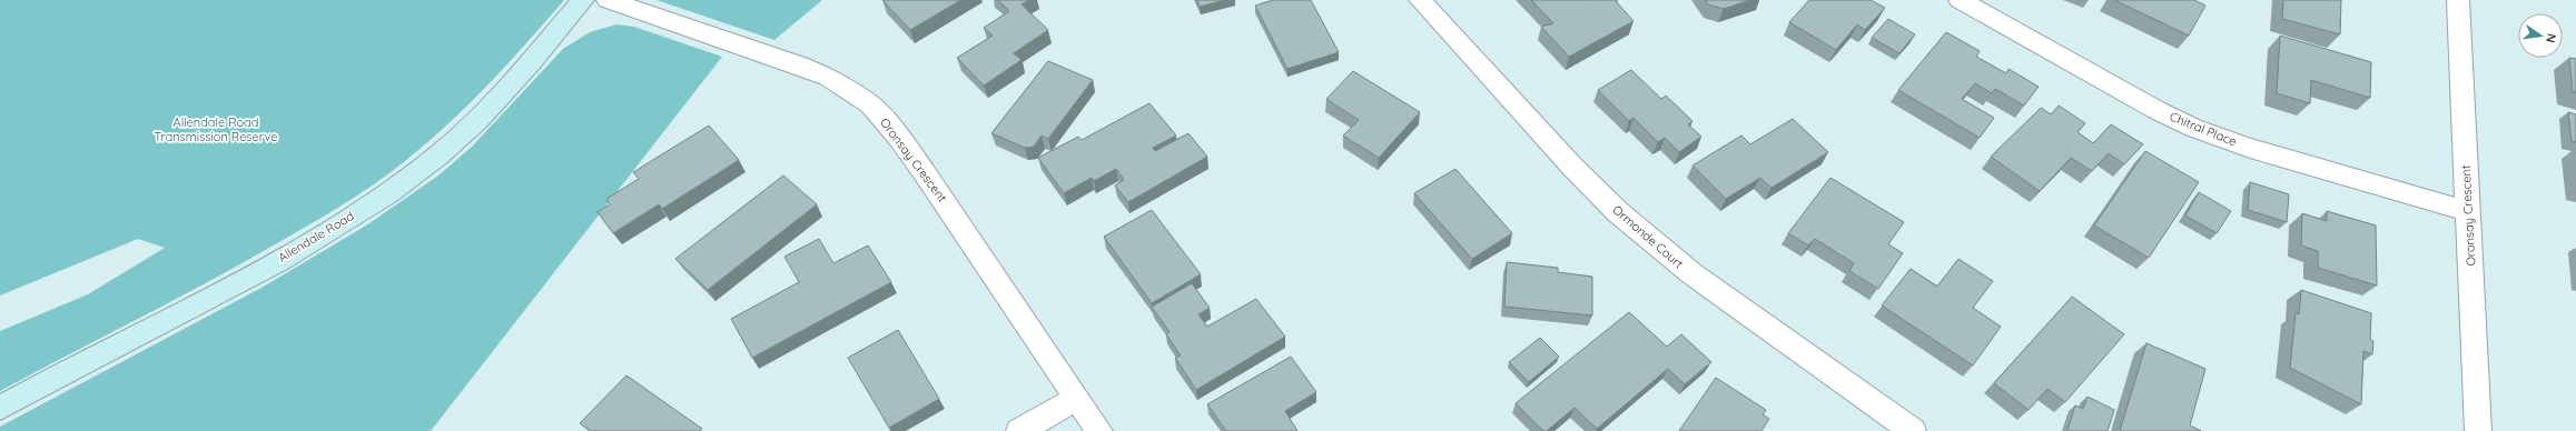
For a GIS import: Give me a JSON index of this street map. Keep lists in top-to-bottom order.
{
  "streets": {
    "street": [
      "Chitral Place",
      "Oronsay Crescent",
      "Allendale Road",
      "Ormonde Court"
    ]
  },
  "crossings": [
    ["Chitral Place", "Oronsay Crescent"]
  ],
  "parks": ["Allendale Road Transmission Reserve"],
  "north": "right"
}
